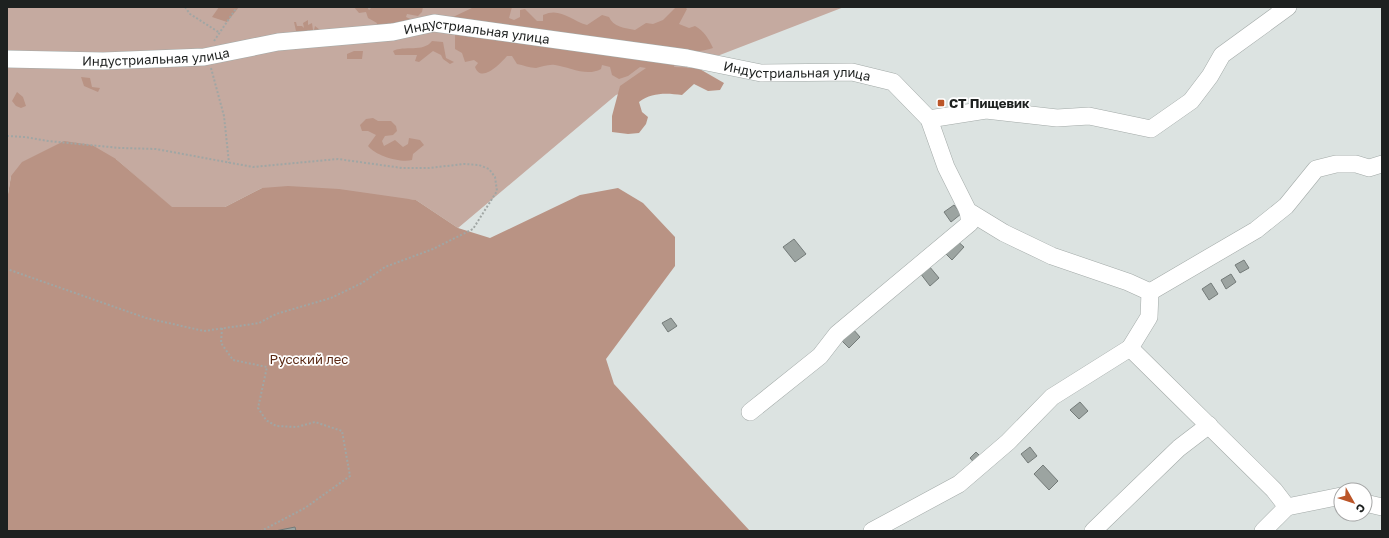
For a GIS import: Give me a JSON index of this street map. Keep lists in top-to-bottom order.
{
  "streets": {
    "street": ["Индустриальная улица"]
  },
  "parks": ["Русский лес"],
  "places": {
    "transit": ["СТ Пищевик"]
  },
  "north": "bottom right"
}
